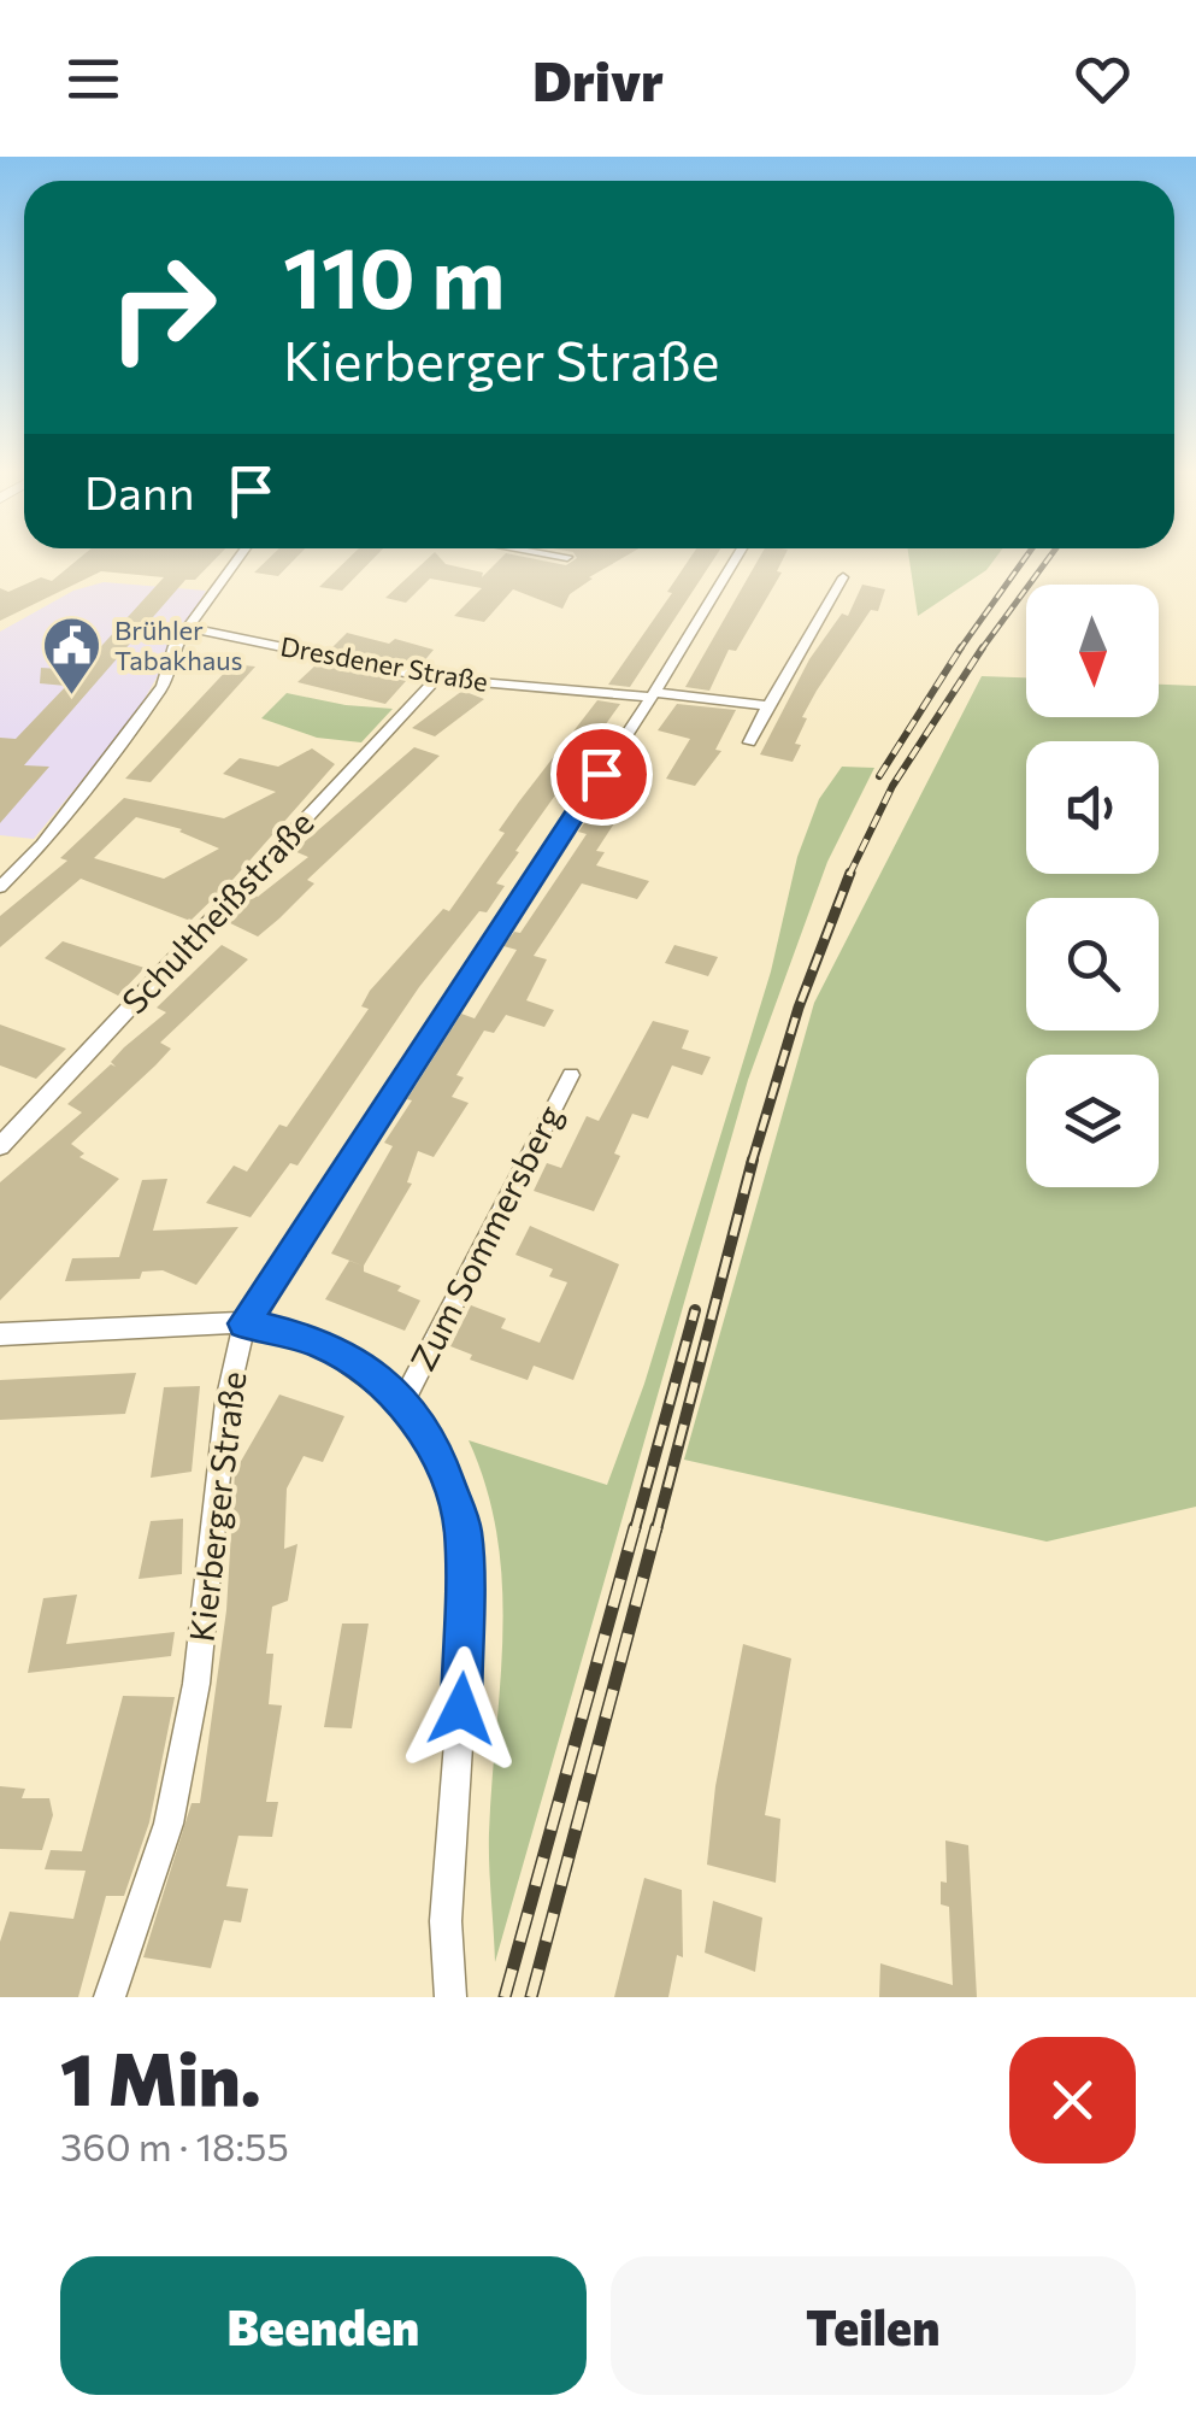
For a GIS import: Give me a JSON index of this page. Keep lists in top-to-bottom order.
{
  "streets": {
    "street": [
      "Dresdener Straße",
      "Schultheißstraße",
      "Zum Sommersberg",
      "Kierberger Straße"
    ]
  },
  "crossings": [
    ["Dresdener Straße", "Schultheißstraße"],
    ["Dresdener Straße", "Kierberger Straße"],
    ["Zum Sommersberg", "Kierberger Straße"]
  ],
  "places": {
    "public building": ["Brühler Tabakhaus"]
  },
  "north": "bottom",
  "page": {
    "header": "Drivr",
    "turn": ["110 m", "Kierberger Straße"],
    "then": "Dann",
    "heading": ["1 Min.", "360 m · 18:55"],
    "buttons": ["Beenden", "Teilen"]
  }
}
